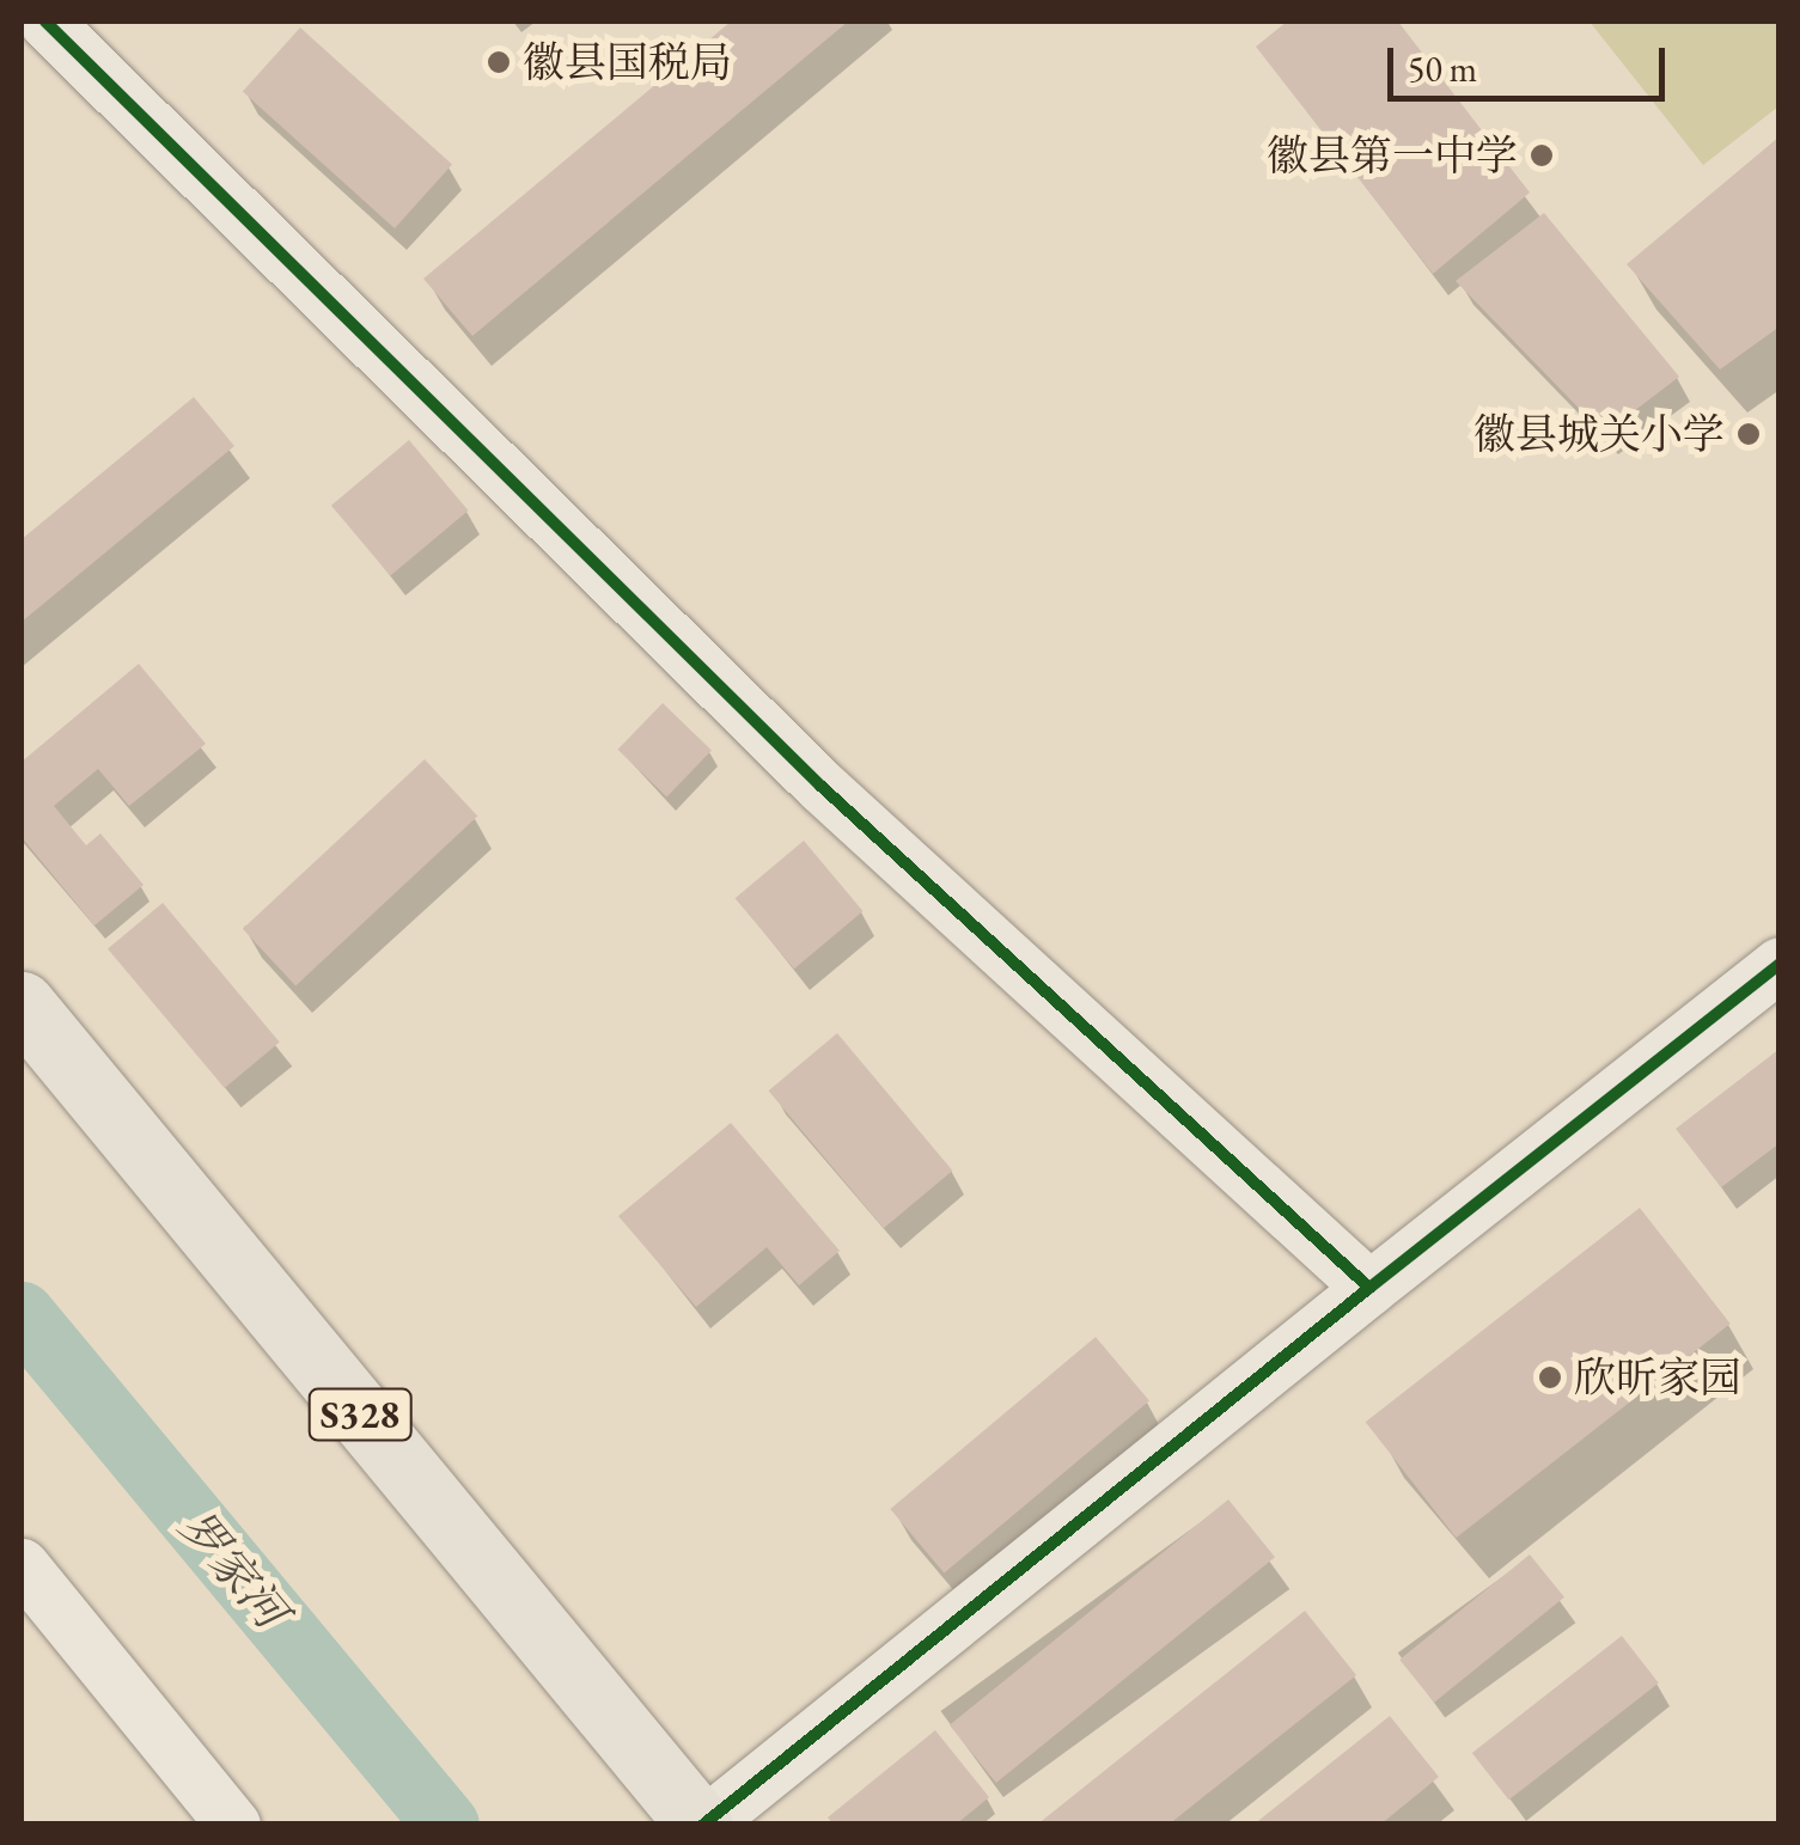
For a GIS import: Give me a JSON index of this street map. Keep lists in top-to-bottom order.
{
  "streets": {
    "main road": ["S328"]
  },
  "water": ["罗家河"],
  "places": [
    "徽县国税局",
    "徽县第一中学",
    "徽县城关小学",
    "欣昕家园"
  ],
  "scale_bar": "50 m"
}
